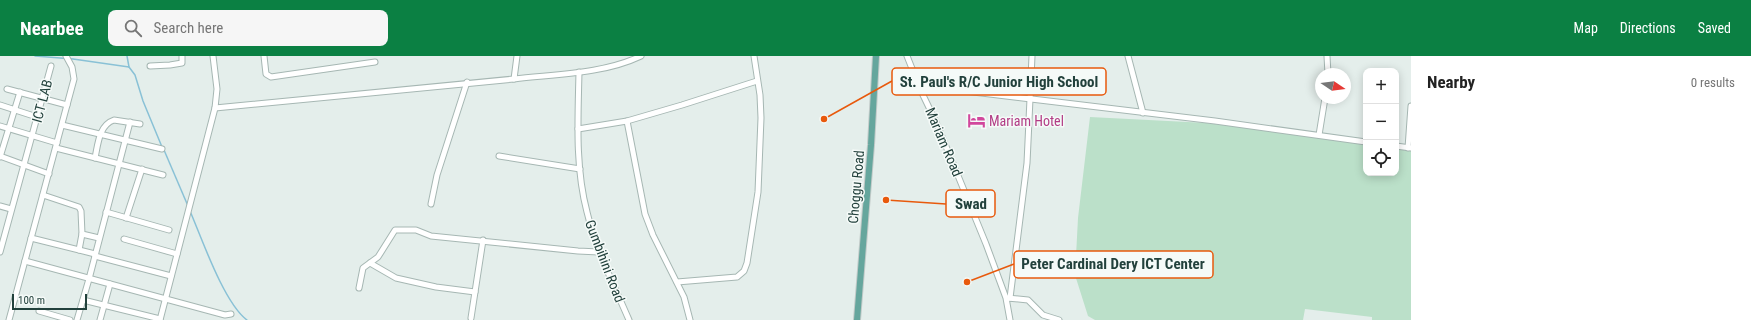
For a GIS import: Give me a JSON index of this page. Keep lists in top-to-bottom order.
{
  "streets": {
    "main road": ["Choggu Road"],
    "street": ["ICT LAB", "Mariam Road", "Gumbihini Road"]
  },
  "places": {
    "other": ["St. Paul's R/C Junior High School", "Swad", "Peter Cardinal Dery ICT Center"],
    "hotel": ["Mariam Hotel"]
  },
  "scale_bar": "100 m",
  "north": "right",
  "page": {
    "header": "Nearbee",
    "search": "Search here",
    "nav": ["Map", "Directions", "Saved"],
    "heading": ["Nearby", "0 results"],
    "map_buttons": ["+", "−"],
    "scale": "100 m"
  }
}
